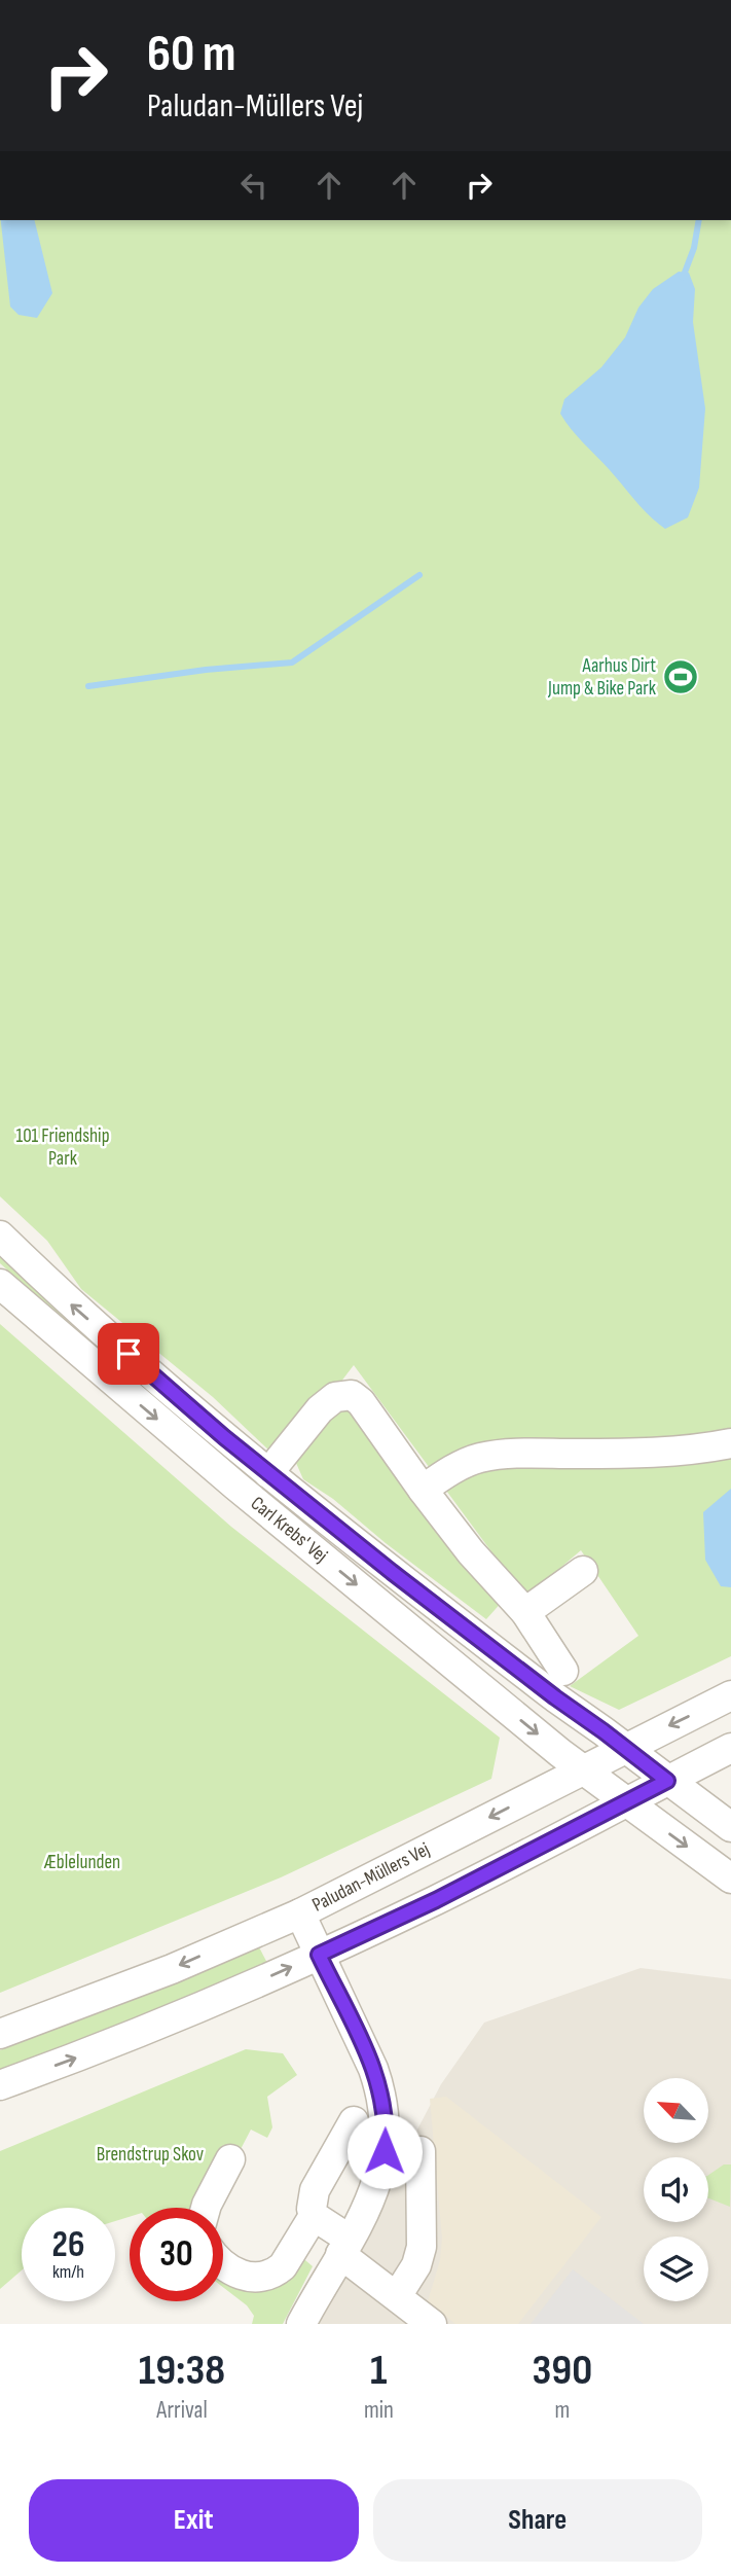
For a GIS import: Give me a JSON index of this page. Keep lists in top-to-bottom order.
{
  "streets": {
    "street": ["Carl Krebs' Vej", "Paludan-Müllers Vej"]
  },
  "crossings": [
    ["Carl Krebs' Vej", "Paludan-Müllers Vej"]
  ],
  "parks": ["101 Friendship Park", "Æblelunden", "Brendstrup Skov"],
  "places": {
    "sports": ["Aarhus Dirt Jump & Bike Park"]
  },
  "north": "top left",
  "page": {
    "turn": ["60 m", "Paludan-Müllers Vej"],
    "speed": "26 km/h",
    "limit": "30",
    "eta": [
      "19:38",
      "Arrival",
      "1",
      "min",
      "390",
      "m"
    ],
    "buttons": ["Exit", "Share"]
  }
}
